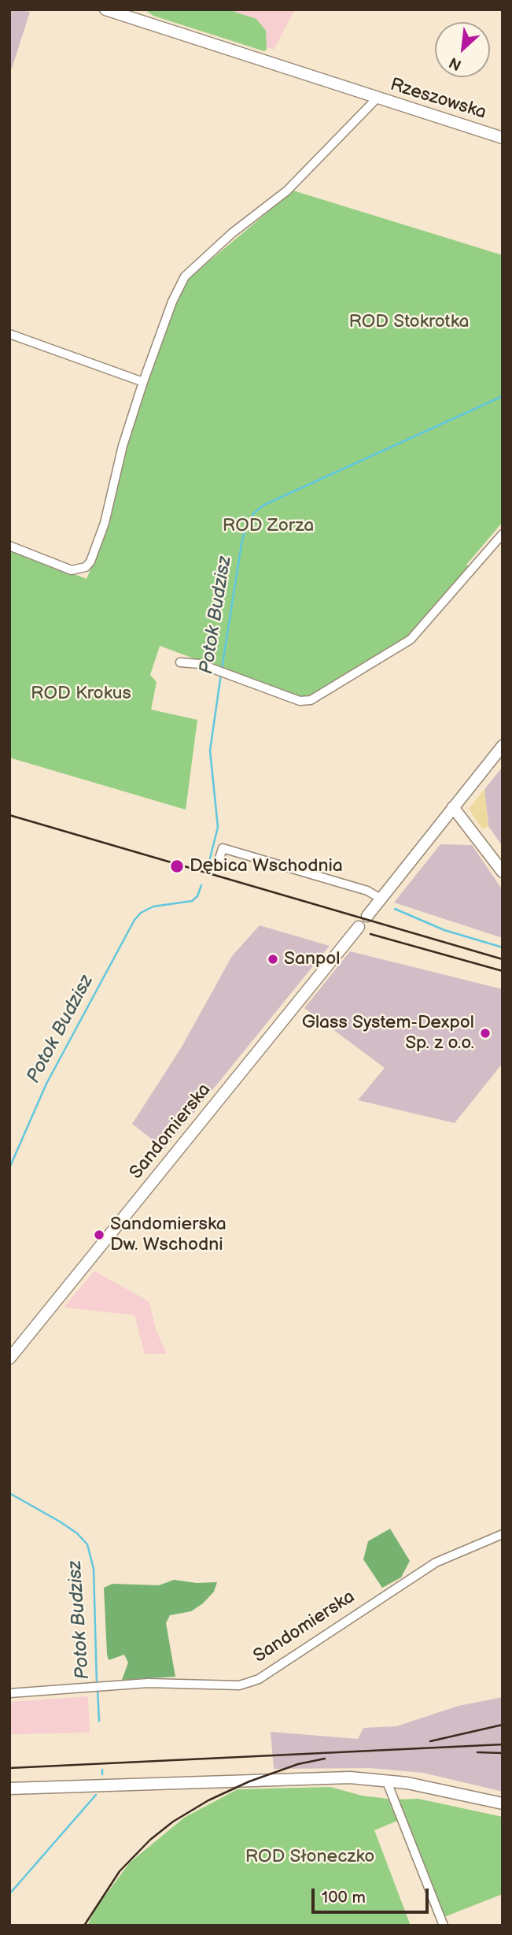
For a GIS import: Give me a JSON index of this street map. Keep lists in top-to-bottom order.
{
  "streets": {
    "street": ["Rzeszowska", "Sandomierska"]
  },
  "water": ["Potok Budzisz"],
  "parks": [
    "ROD Stokrotka",
    "ROD Zorza",
    "ROD Krokus",
    "ROD Słoneczko"
  ],
  "places": [
    "Dębica Wschodnia",
    "Sanpol",
    "Glass System-Dexpol Sp. z o.o.",
    "Sandomierska Dw. Wschodni"
  ],
  "scale_bar": "100 m",
  "north": "bottom left"
}
